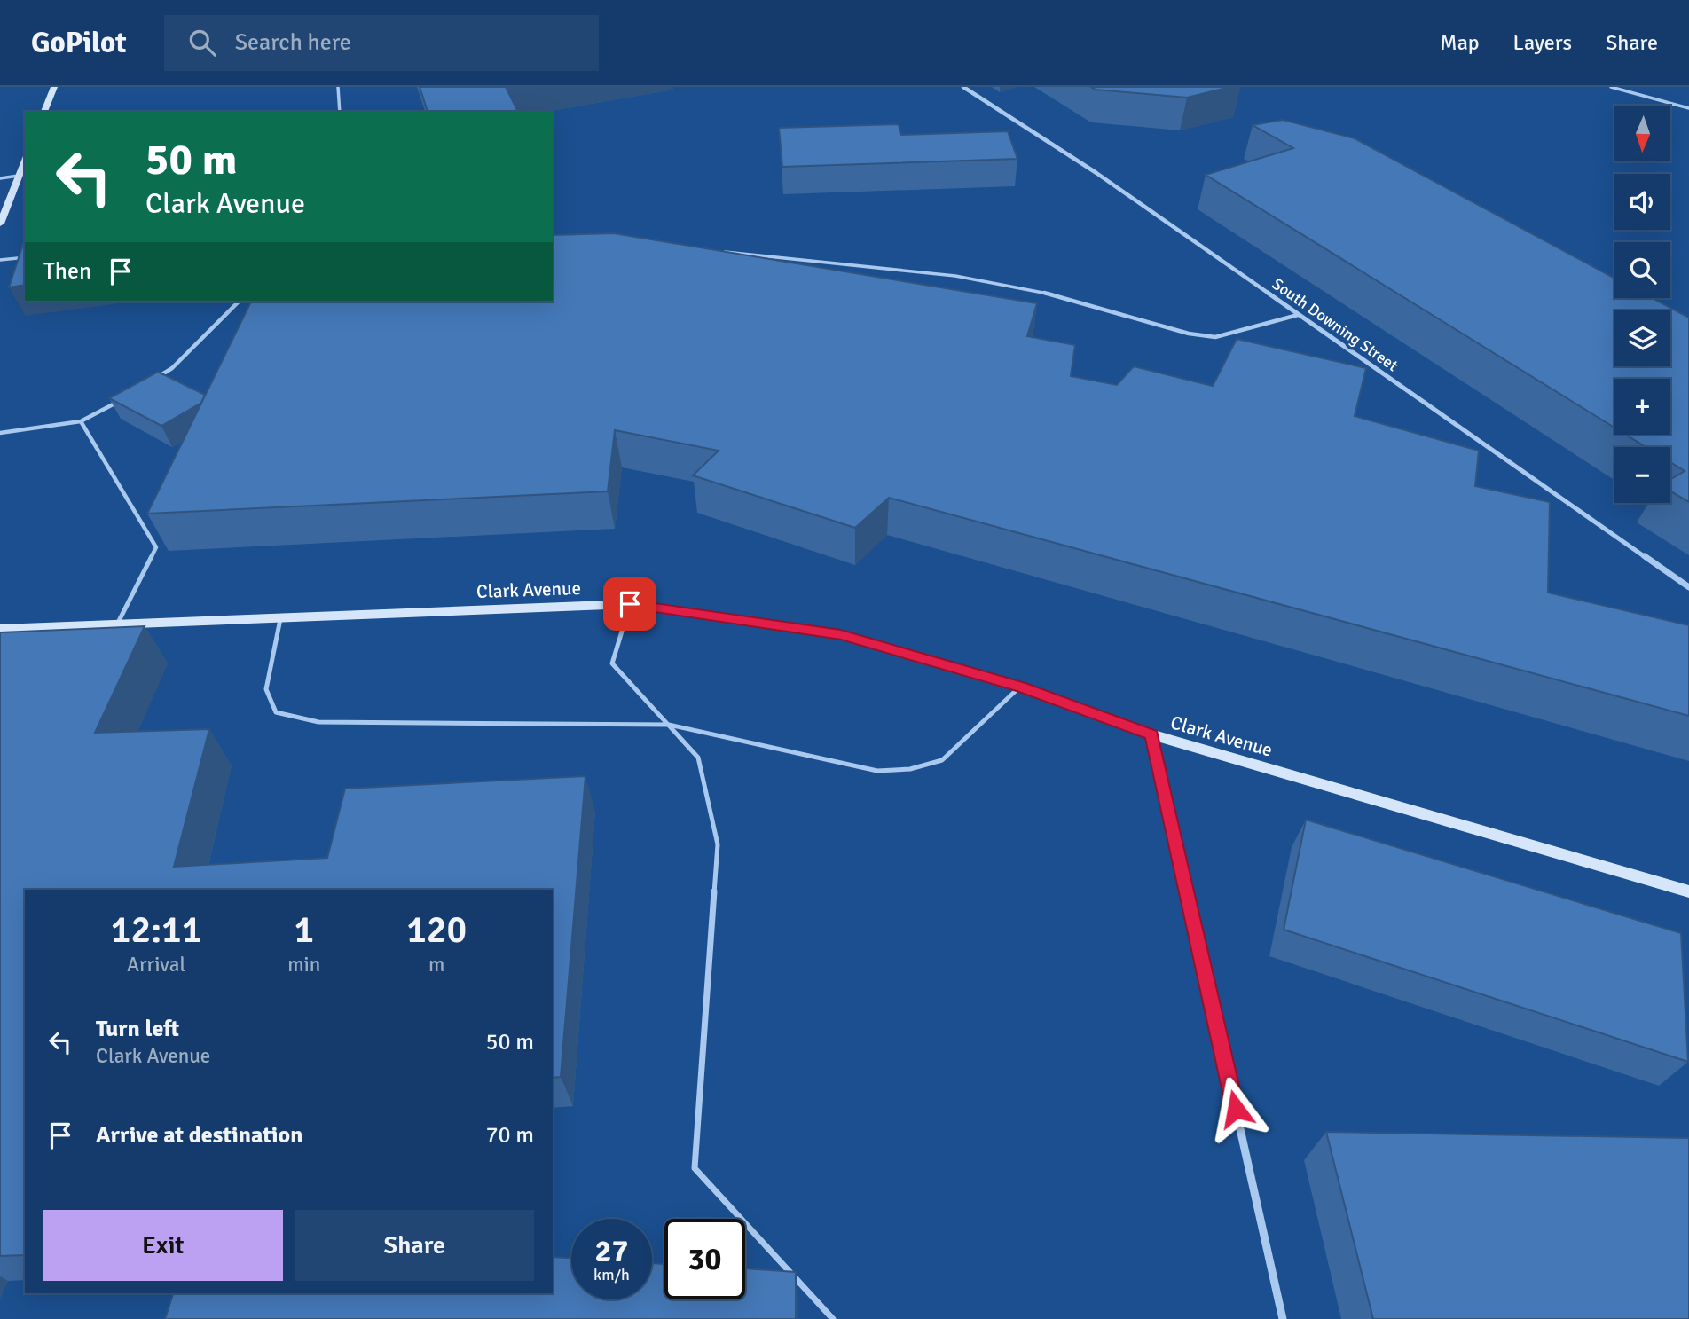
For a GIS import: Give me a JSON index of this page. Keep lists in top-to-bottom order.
{
  "streets": {
    "street": ["South Downing Street", "Clark Avenue"]
  },
  "north": "bottom",
  "page": {
    "header": "GoPilot",
    "search": "Search here",
    "nav": ["Map", "Layers", "Share"],
    "map_buttons": ["+", "−"],
    "turn": ["50 m", "Clark Avenue"],
    "then": "Then",
    "eta": [
      "12:11",
      "Arrival",
      "1",
      "min",
      "120",
      "m"
    ],
    "list": [
      {
        "name": "Turn left",
        "note": "Clark Avenue",
        "value": "50 m"
      },
      {
        "name": "Arrive at destination",
        "value": "70 m"
      }
    ],
    "buttons": ["Exit", "Share"],
    "speed": "27 km/h",
    "limit": "30"
  }
}
